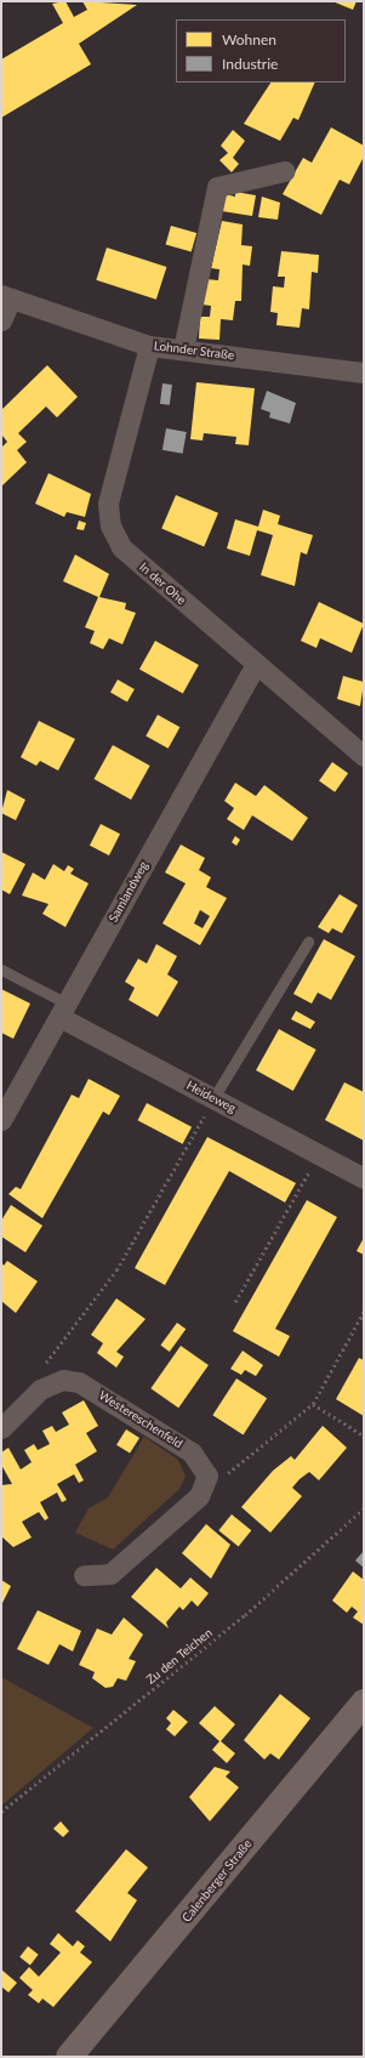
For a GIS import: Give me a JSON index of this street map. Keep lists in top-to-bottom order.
{
  "streets": {
    "street": [
      "Lohnder Straße",
      "In der Ohe",
      "Samlandweg",
      "Heideweg",
      "Westereschenfeld",
      "Calenberger Straße"
    ],
    "path": ["Zu den Teichen"]
  },
  "crossings": [
    ["Lohnder Straße", "In der Ohe"],
    ["In der Ohe", "Samlandweg"],
    ["Samlandweg", "Heideweg"]
  ],
  "legend": ["Wohnen", "Industrie"]
}
